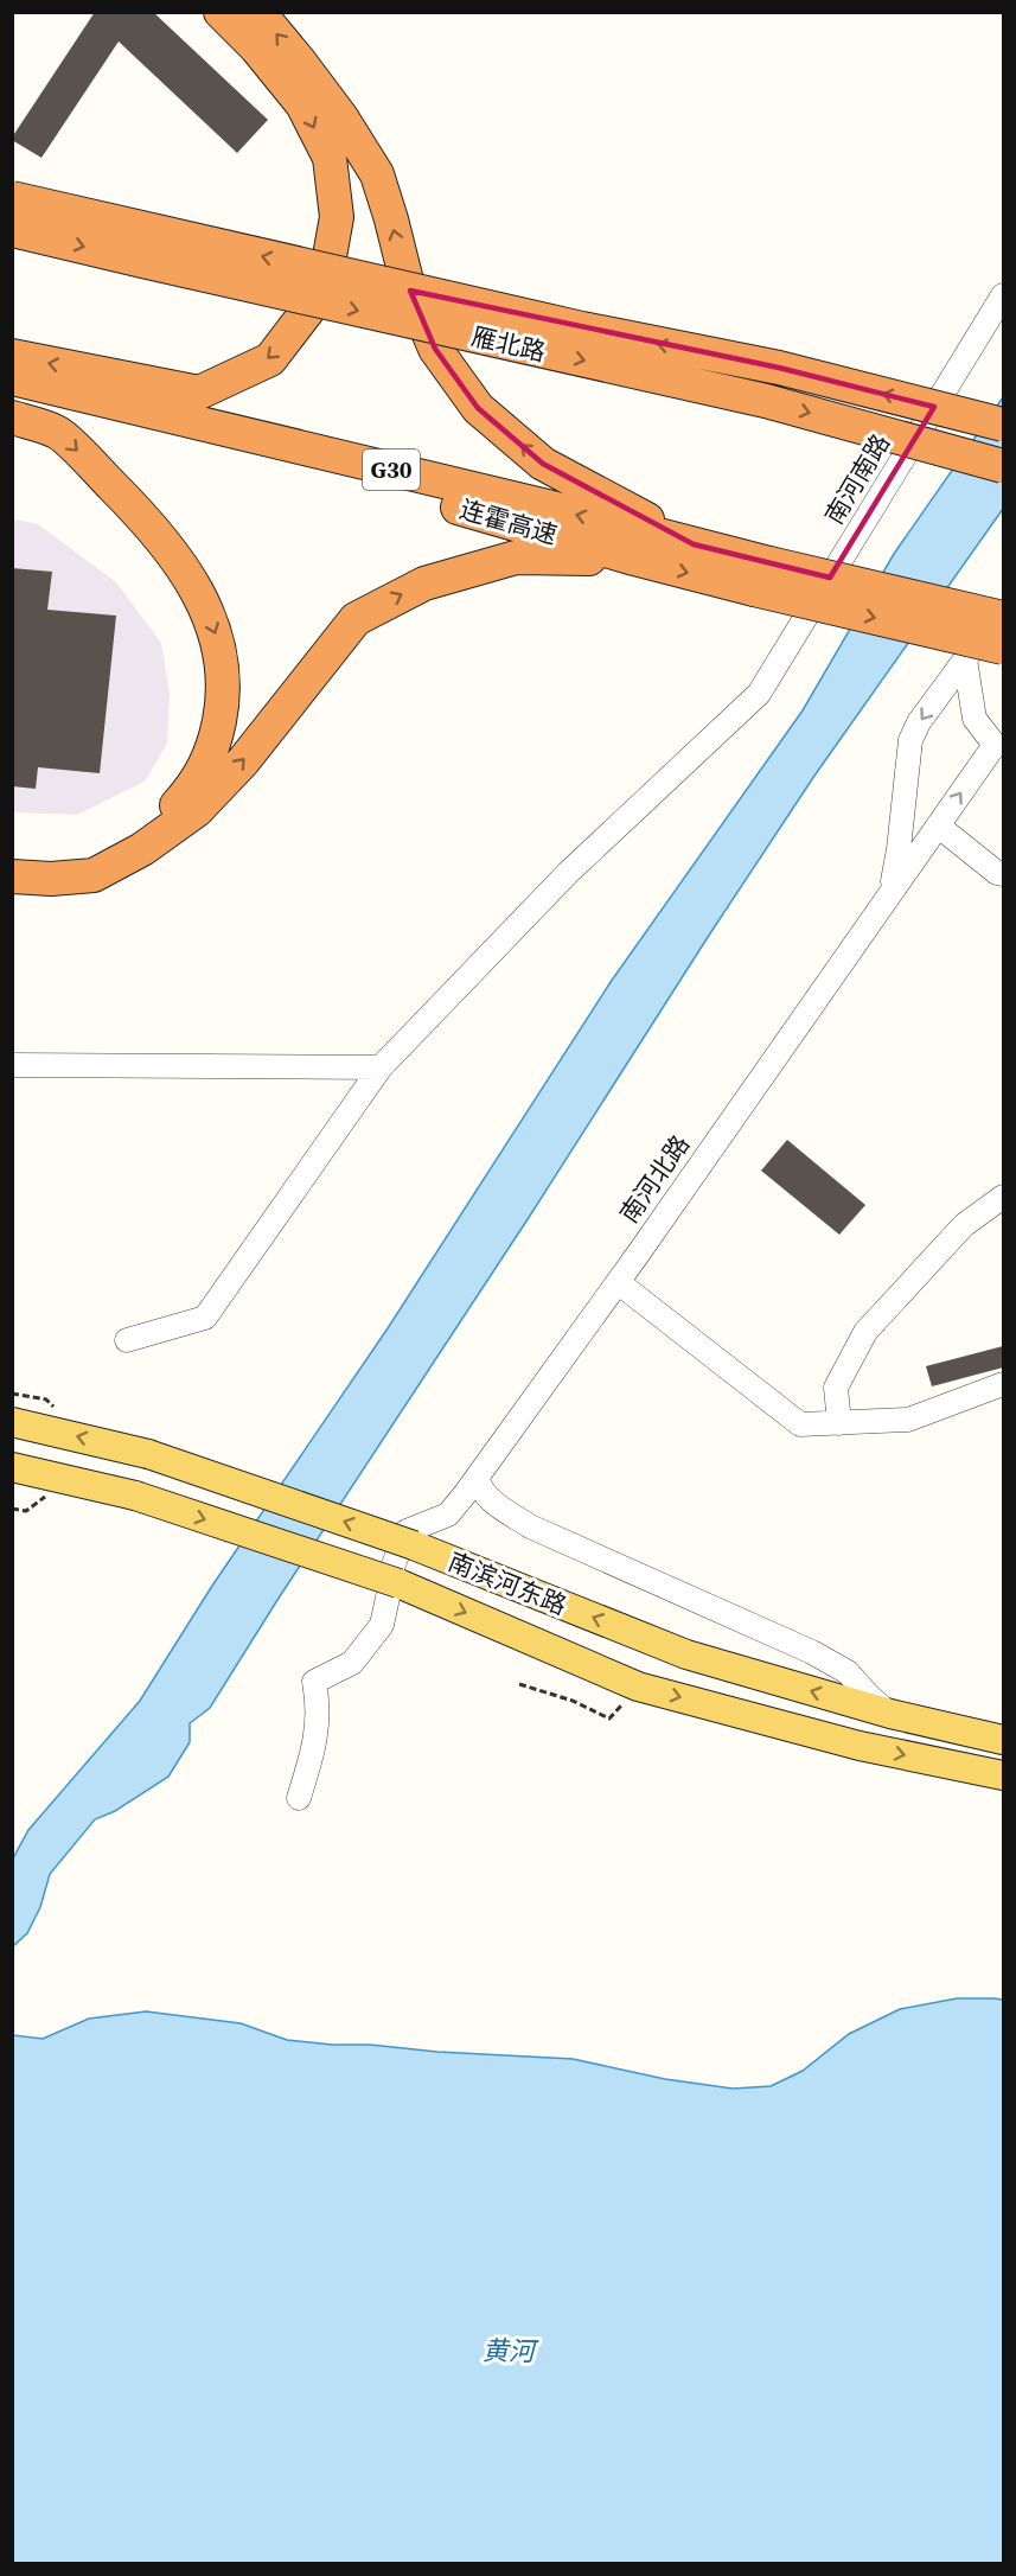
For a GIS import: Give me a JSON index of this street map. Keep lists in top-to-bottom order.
{
  "streets": {
    "highway": ["雁北路", "G30", "连霍高速"],
    "main road": ["南滨河东路"],
    "street": ["南河南路", "南河北路"]
  },
  "water": ["黄河"]
}
